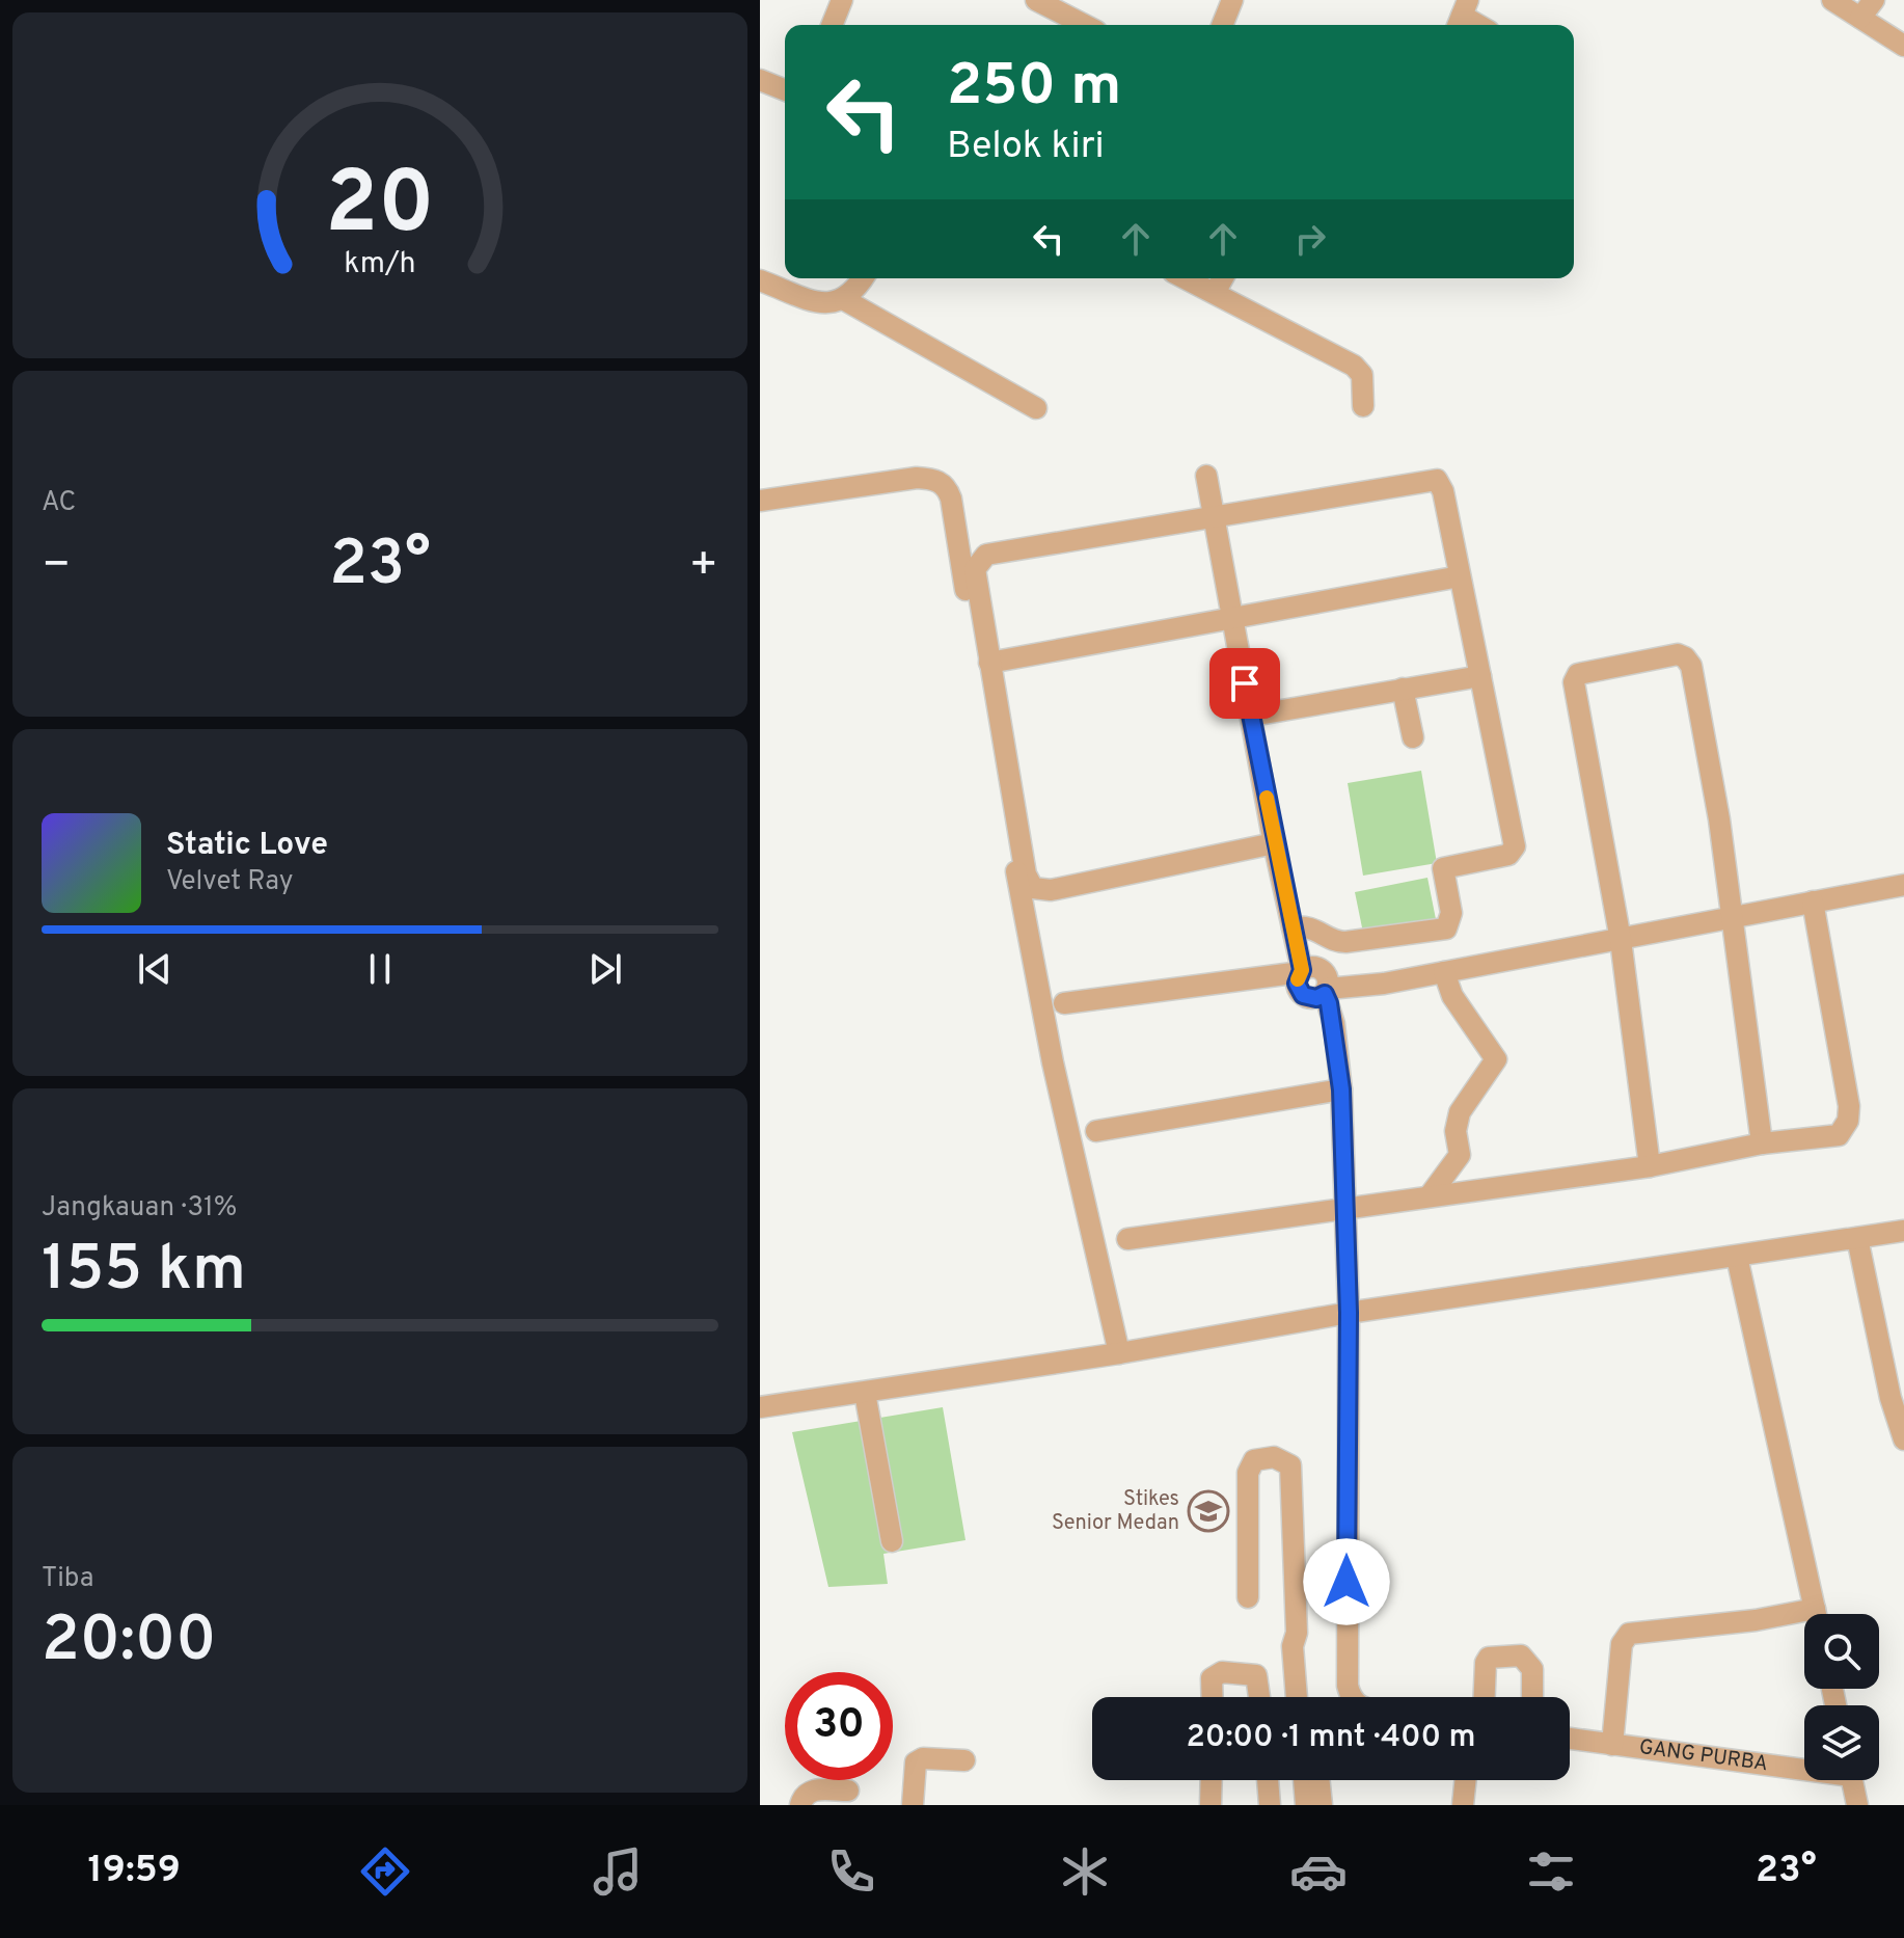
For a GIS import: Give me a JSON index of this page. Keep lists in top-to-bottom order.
{
  "streets": {
    "street": ["GANG PURBA"]
  },
  "places": {
    "school or university": ["Stikes Senior Medan"]
  },
  "page": {
    "turn": ["250 m", "Belok kiri"],
    "tile": [
      "AC",
      ["Jangkauan · 31%", "155 km"],
      ["Tiba", "20:00"]
    ],
    "heat": ["−", "23°", "+"],
    "song": ["Static Love", "Velvet Ray"],
    "limit": "30",
    "trip": "20:00 · 1 mnt · 400 m",
    "tabs": ["19:59", "23°"],
    "gauge": ["20", "km/h"]
  }
}
